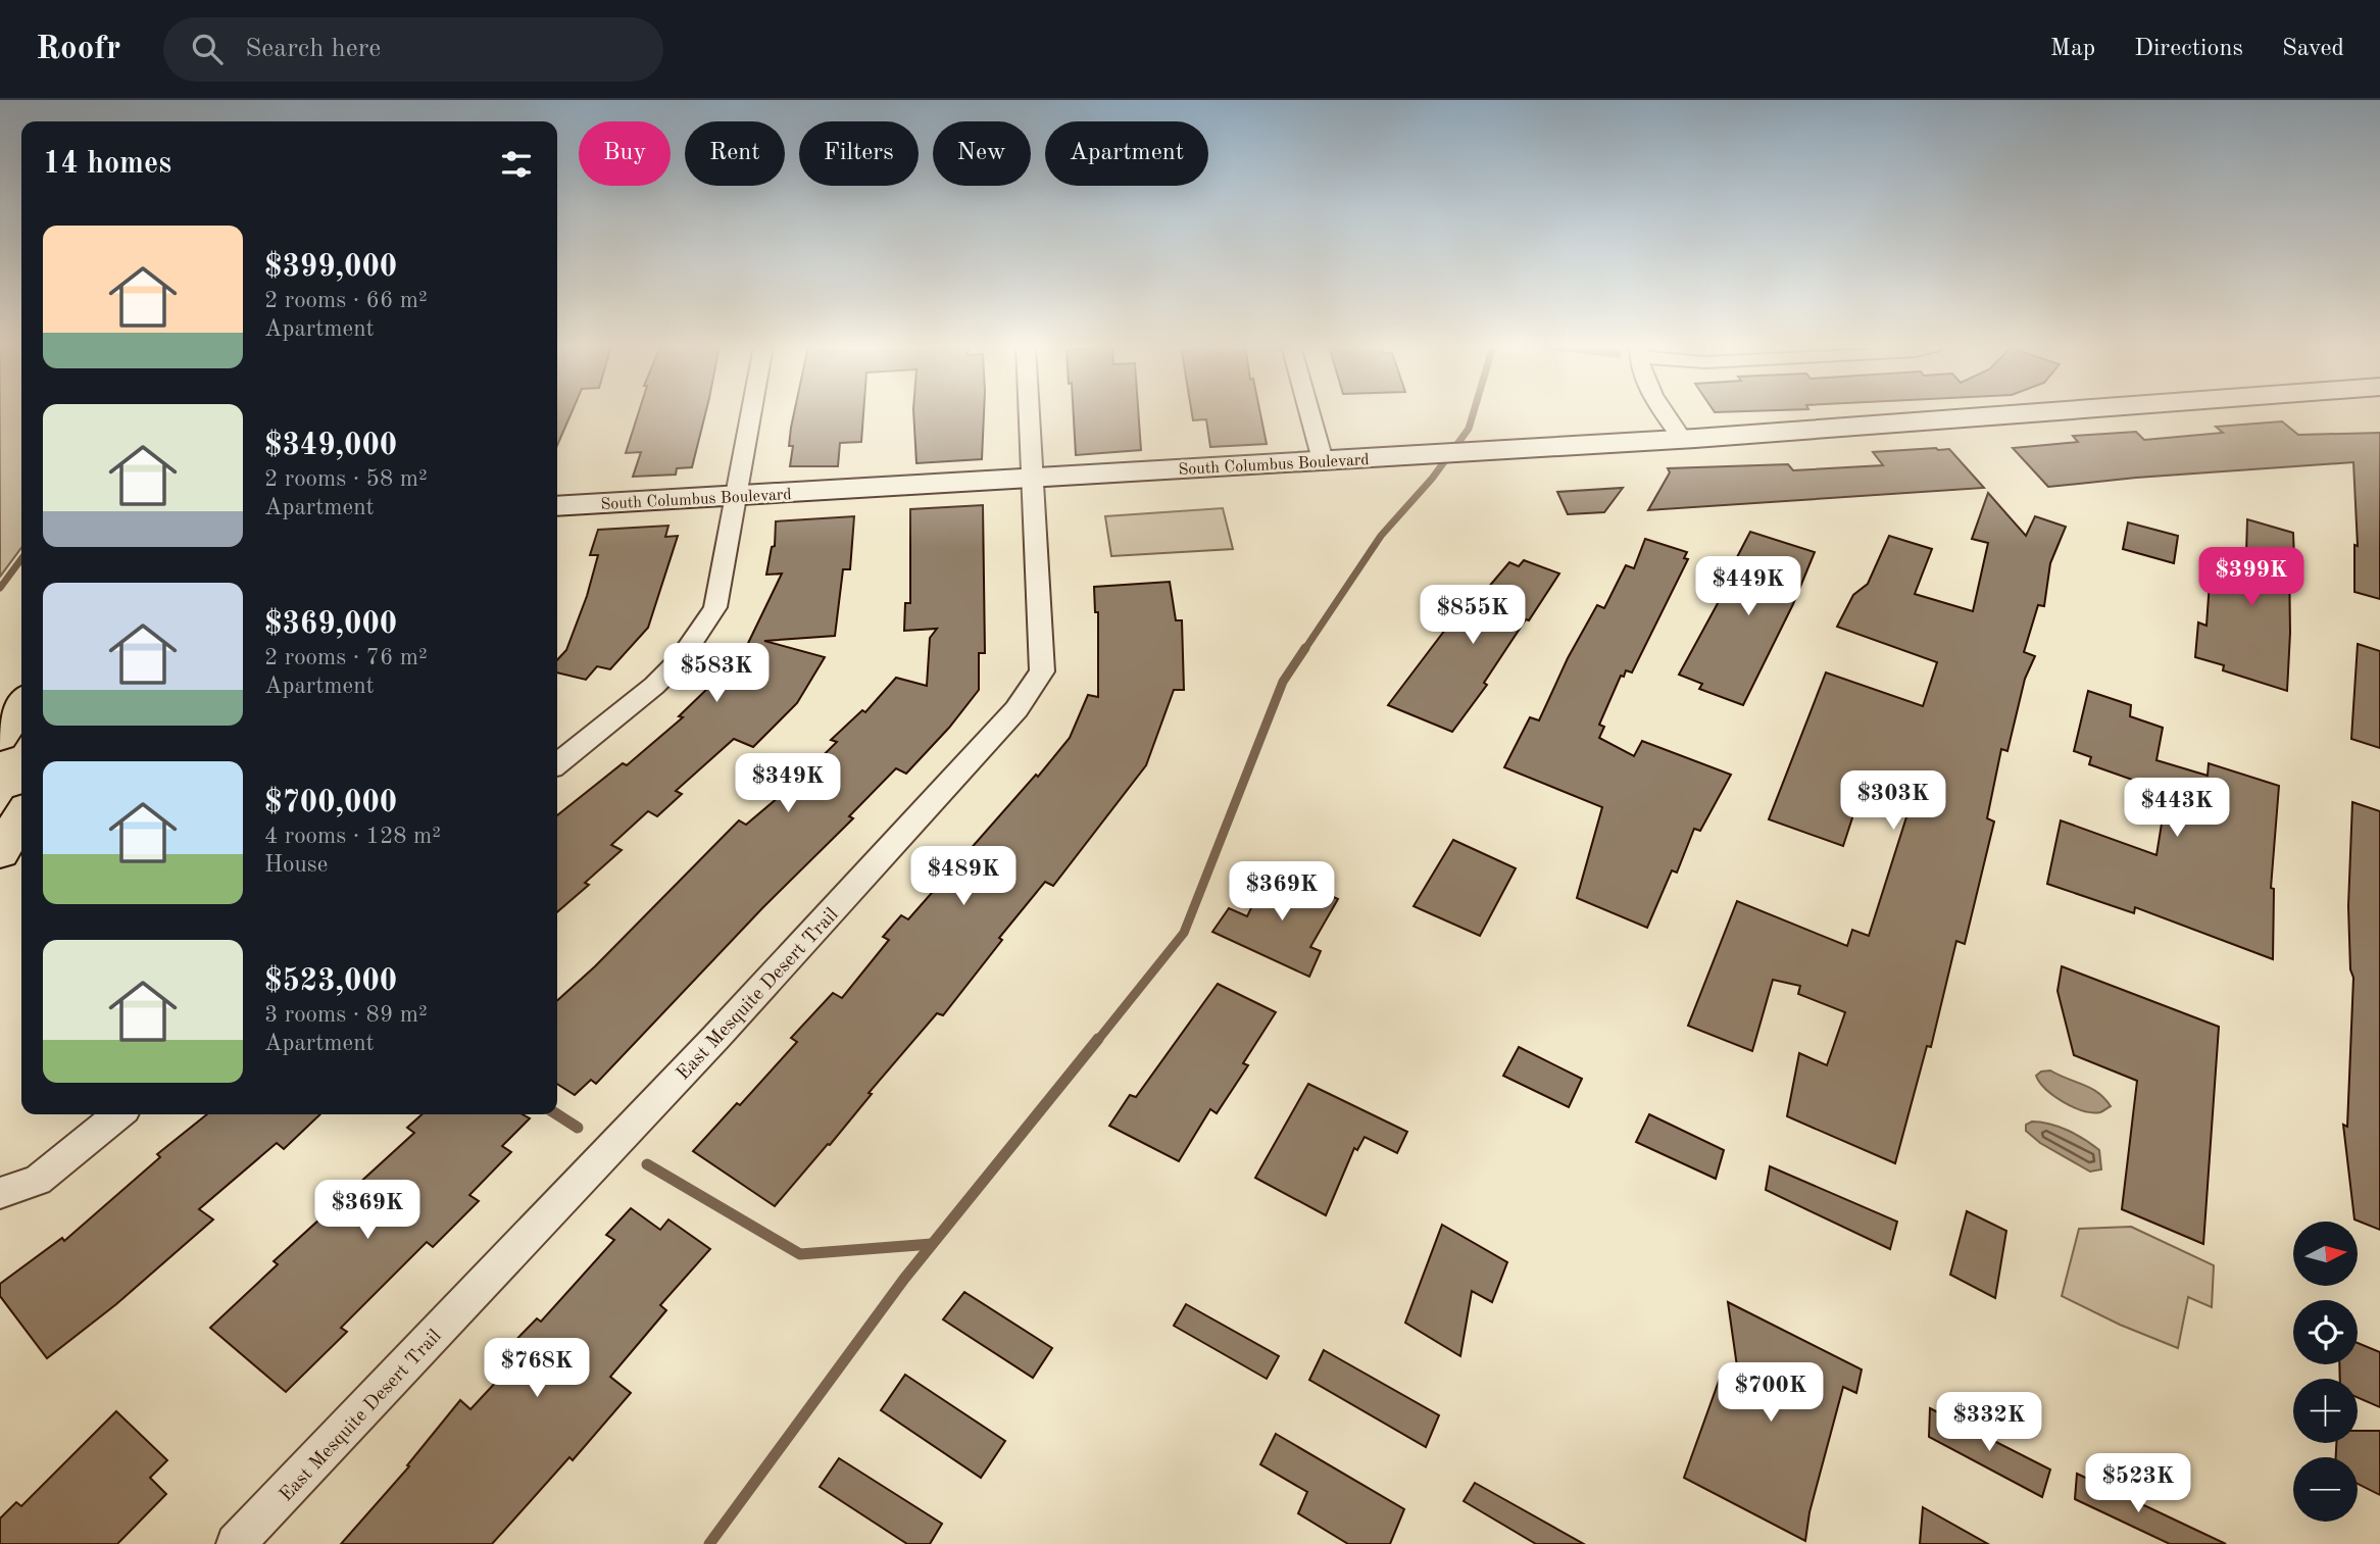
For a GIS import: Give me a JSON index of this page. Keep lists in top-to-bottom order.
{
  "streets": {
    "street": ["South Columbus Boulevard", "East Mesquite Desert Trail"]
  },
  "crossings": [
    ["South Columbus Boulevard", "East Mesquite Desert Trail"]
  ],
  "north": "right",
  "page": {
    "header": "Roofr",
    "search": "Search here",
    "nav": ["Map", "Directions", "Saved"],
    "chip": [
      "Buy",
      "Rent",
      "Filters",
      "New",
      "Apartment"
    ],
    "heading": "14 homes",
    "list": [
      {
        "name": "$399,000",
        "note": "2 rooms · 66 m² · Apartment"
      },
      {
        "name": "$349,000",
        "note": "2 rooms · 58 m² · Apartment"
      },
      {
        "name": "$369,000",
        "note": "2 rooms · 76 m² · Apartment"
      },
      {
        "name": "$700,000",
        "note": "4 rooms · 128 m² · House"
      },
      {
        "name": "$523,000",
        "note": "3 rooms · 89 m² · Apartment"
      }
    ],
    "price": [
      "$399K",
      "$449K",
      "$855K",
      "$583K",
      "$349K",
      "$303K",
      "$443K",
      "$489K",
      "$369K",
      "$369K",
      "$768K",
      "$700K",
      "$332K",
      "$523K"
    ],
    "map_buttons": ["+", "−"]
  }
}
